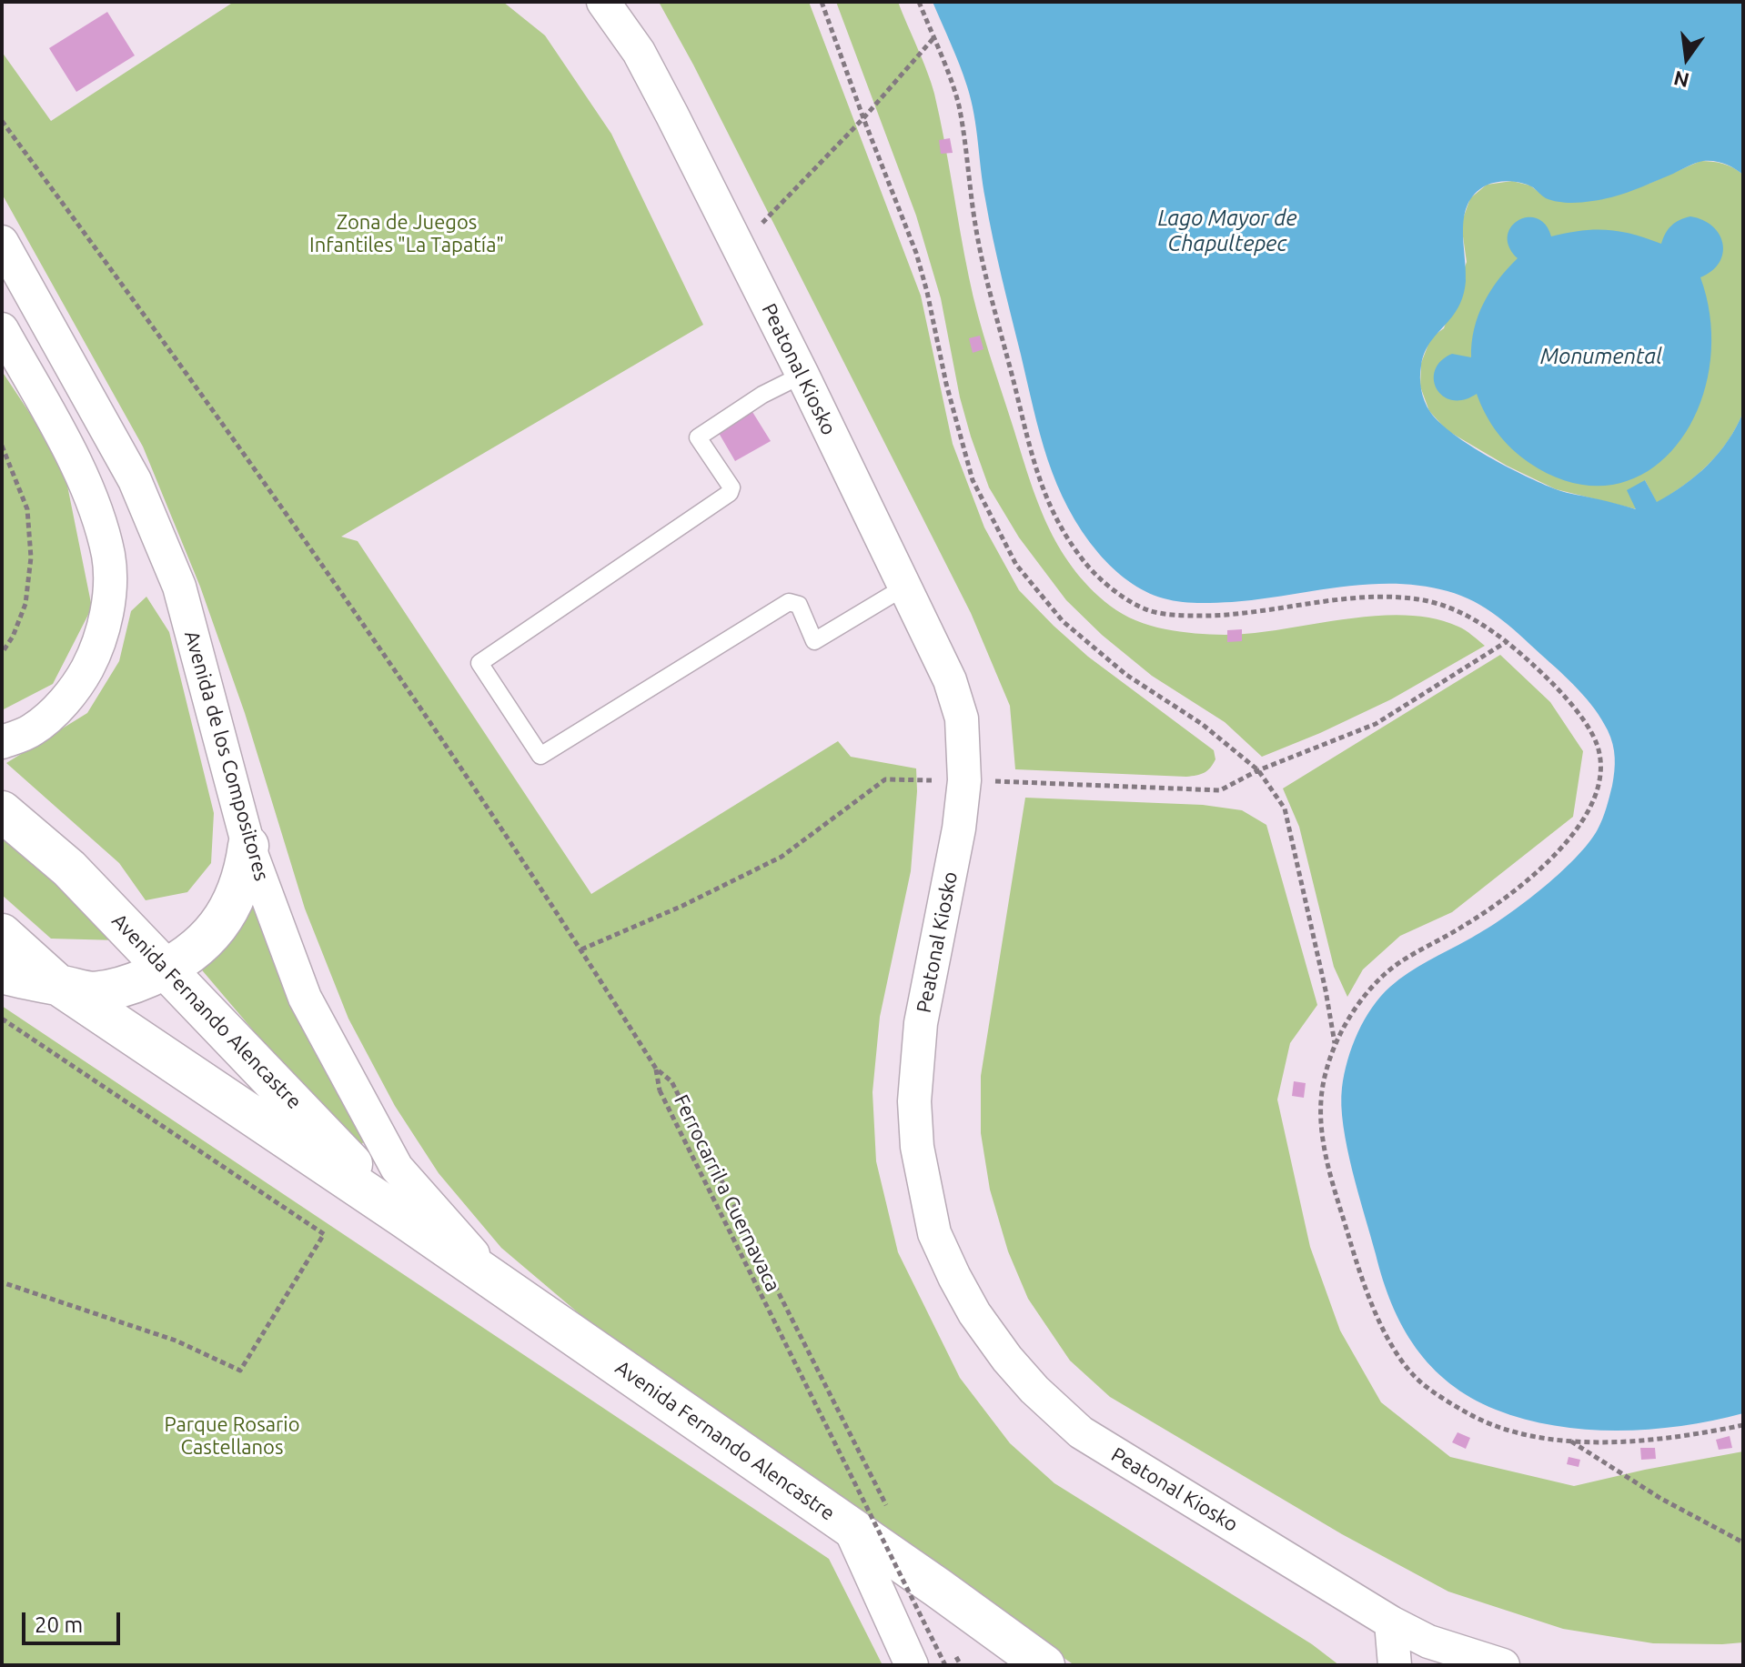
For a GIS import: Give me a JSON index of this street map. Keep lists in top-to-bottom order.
{
  "streets": {
    "street": ["Peatonal Kiosko", "Avenida de los Compositores", "Avenida Fernando Alencastre"],
    "path": ["Ferrocarril a Cuernavaca"]
  },
  "crossings": [
    ["Avenida de los Compositores", "Avenida Fernando Alencastre"]
  ],
  "water": ["Lago Mayor de Chapultepec", "Monumental"],
  "parks": ["Zona de Juegos Infantiles \"La Tapatía\"", "Parque Rosario Castellanos"],
  "scale_bar": "20 m",
  "north": "bottom"
}
